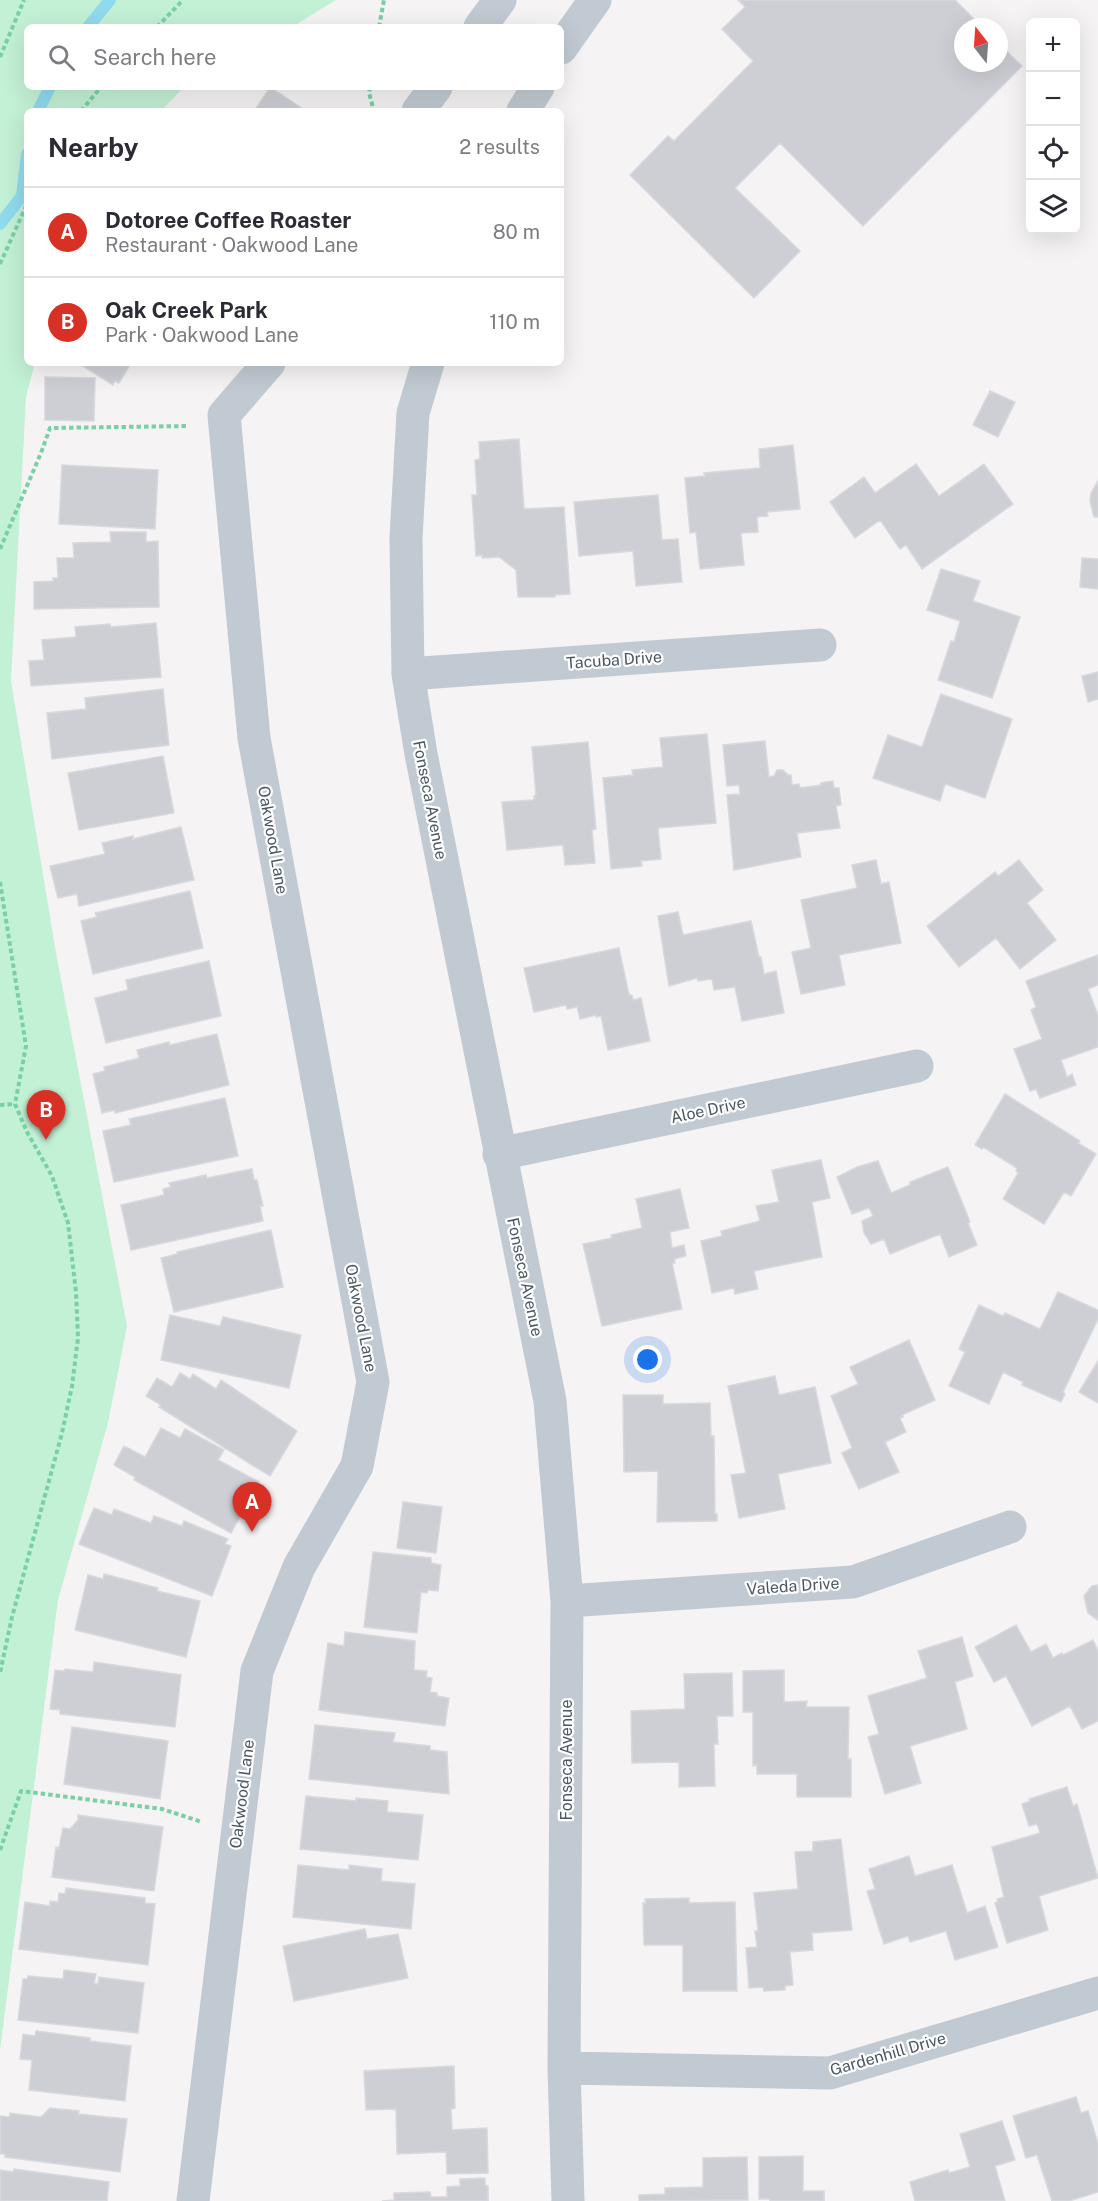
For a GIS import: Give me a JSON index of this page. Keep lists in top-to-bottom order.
{
  "streets": {
    "street": [
      "Tacuba Drive",
      "Fonseca Avenue",
      "Oakwood Lane",
      "Aloe Drive",
      "Valeda Drive",
      "Gardenhill Drive"
    ]
  },
  "crossings": [
    ["Tacuba Drive", "Fonseca Avenue"],
    ["Fonseca Avenue", "Aloe Drive"],
    ["Fonseca Avenue", "Valeda Drive"],
    ["Fonseca Avenue", "Gardenhill Drive"]
  ],
  "north": "top",
  "page": {
    "map_buttons": ["+", "−"],
    "search": "Search here",
    "heading": ["Nearby", "2 results"],
    "list": [
      {
        "mark": "A",
        "name": "Dotoree Coffee Roaster",
        "note": "Restaurant · Oakwood Lane",
        "value": "80 m"
      },
      {
        "mark": "B",
        "name": "Oak Creek Park",
        "note": "Park · Oakwood Lane",
        "value": "110 m"
      }
    ],
    "pins": ["B", "A"]
  }
}
